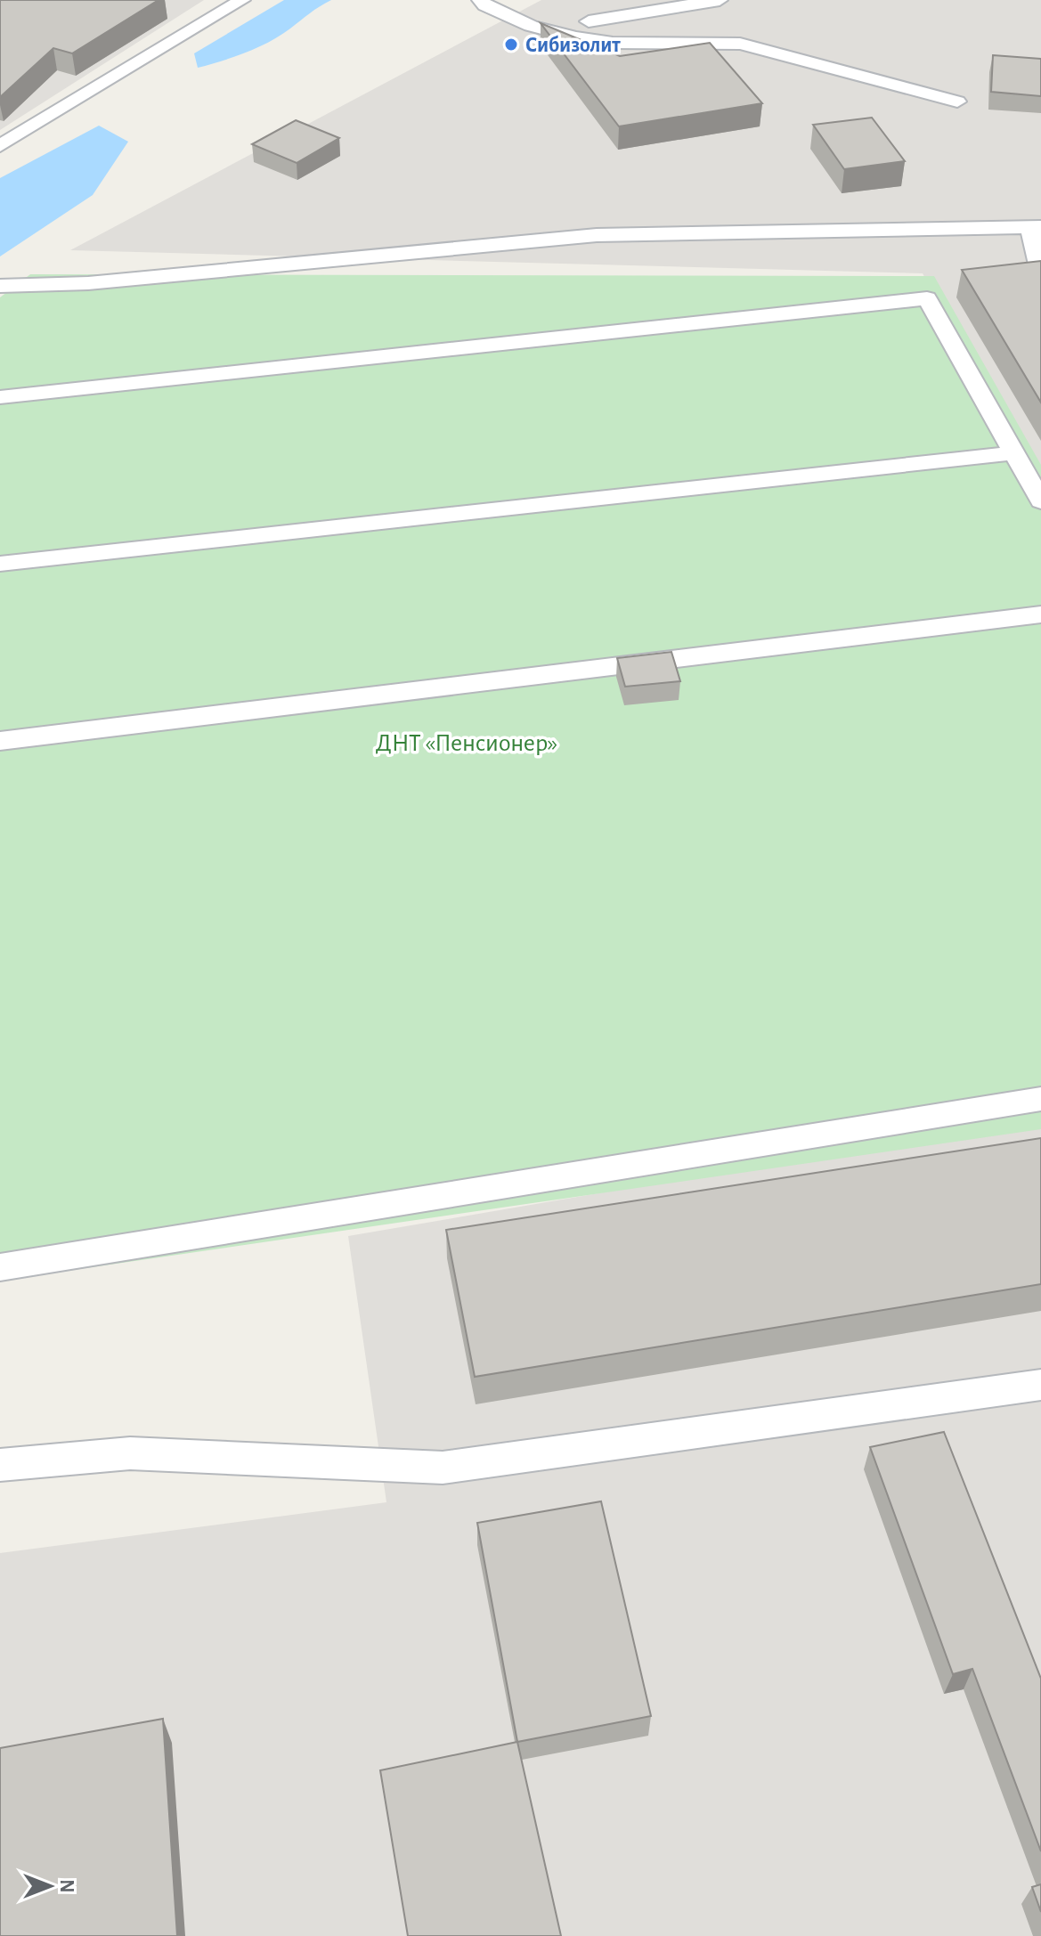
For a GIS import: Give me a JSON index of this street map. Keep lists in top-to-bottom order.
{
  "parks": ["ДНТ «Пенсионер»"],
  "places": ["Сибизолит"],
  "north": "right"
}
